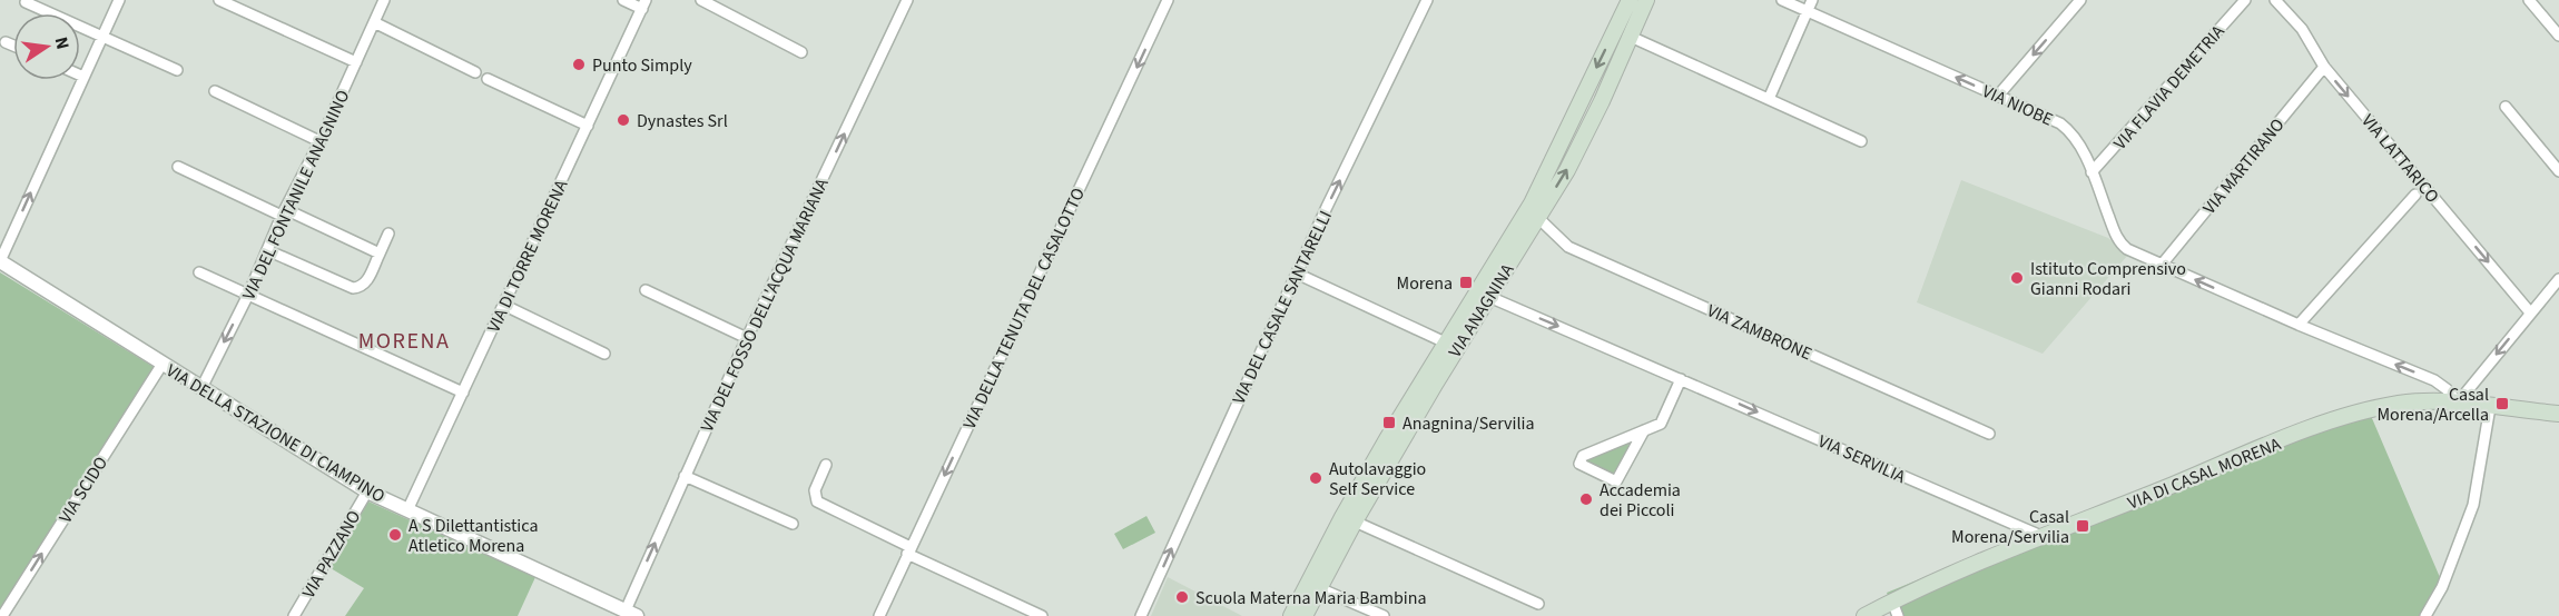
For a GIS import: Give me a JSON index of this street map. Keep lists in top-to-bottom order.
{
  "streets": {
    "main road": ["VIA ANAGNINA", "VIA DI CASAL MORENA"],
    "street": [
      "VIA FLAVIA DEMETRIA",
      "VIA NIOBE",
      "VIA LATTARICO",
      "VIA MARTIRANO",
      "VIA DEL FONTANILE ANAGNINO",
      "VIA DI TORRE MORENA",
      "VIA DEL FOSSO DELL'ACQUA MARIANA",
      "VIA DEL CASALE SANTARELLI",
      "VIA DELLA TENUTA DEL CASALOTTO",
      "VIA ZAMBRONE",
      "VIA DELLA STAZIONE DI CIAMPINO",
      "VIA SERVILIA",
      "VIA SCIDO",
      "VIA PAZZANO"
    ]
  },
  "crossings": [
    ["VIA FLAVIA DEMETRIA", "VIA NIOBE"],
    ["VIA NIOBE", "VIA MARTIRANO"],
    ["VIA NIOBE", "VIA DI CASAL MORENA"],
    ["VIA LATTARICO", "VIA MARTIRANO"],
    ["VIA DEL FONTANILE ANAGNINO", "VIA DELLA STAZIONE DI CIAMPINO"],
    ["VIA DI TORRE MORENA", "VIA DELLA STAZIONE DI CIAMPINO"],
    ["VIA DEL FOSSO DELL'ACQUA MARIANA", "VIA DELLA STAZIONE DI CIAMPINO"],
    ["VIA ANAGNINA", "VIA ZAMBRONE"],
    ["VIA ANAGNINA", "VIA SERVILIA"],
    ["VIA DELLA STAZIONE DI CIAMPINO", "VIA SCIDO"],
    ["VIA DELLA STAZIONE DI CIAMPINO", "VIA PAZZANO"],
    ["VIA SERVILIA", "VIA DI CASAL MORENA"]
  ],
  "one_way": [
    "VIA NIOBE",
    "VIA LATTARICO",
    "VIA DEL FOSSO DELL'ACQUA MARIANA",
    "VIA DEL CASALE SANTARELLI",
    "VIA DELLA TENUTA DEL CASALOTTO",
    "VIA SERVILIA",
    "VIA SCIDO"
  ],
  "districts": ["MORENA"],
  "places": {
    "other": [
      "Punto Simply",
      "Dynastes Srl",
      "Istituto Comprensivo Gianni Rodari",
      "Autolavaggio Self Service",
      "Accademia dei Piccoli",
      "A S Dilettantistica Atletico Morena",
      "Scuola Materna Maria Bambina"
    ],
    "transit": [
      "Morena",
      "Casal Morena/Arcella",
      "Anagnina/Servilia",
      "Casal Morena/Servilia"
    ]
  },
  "north": "right"
}
